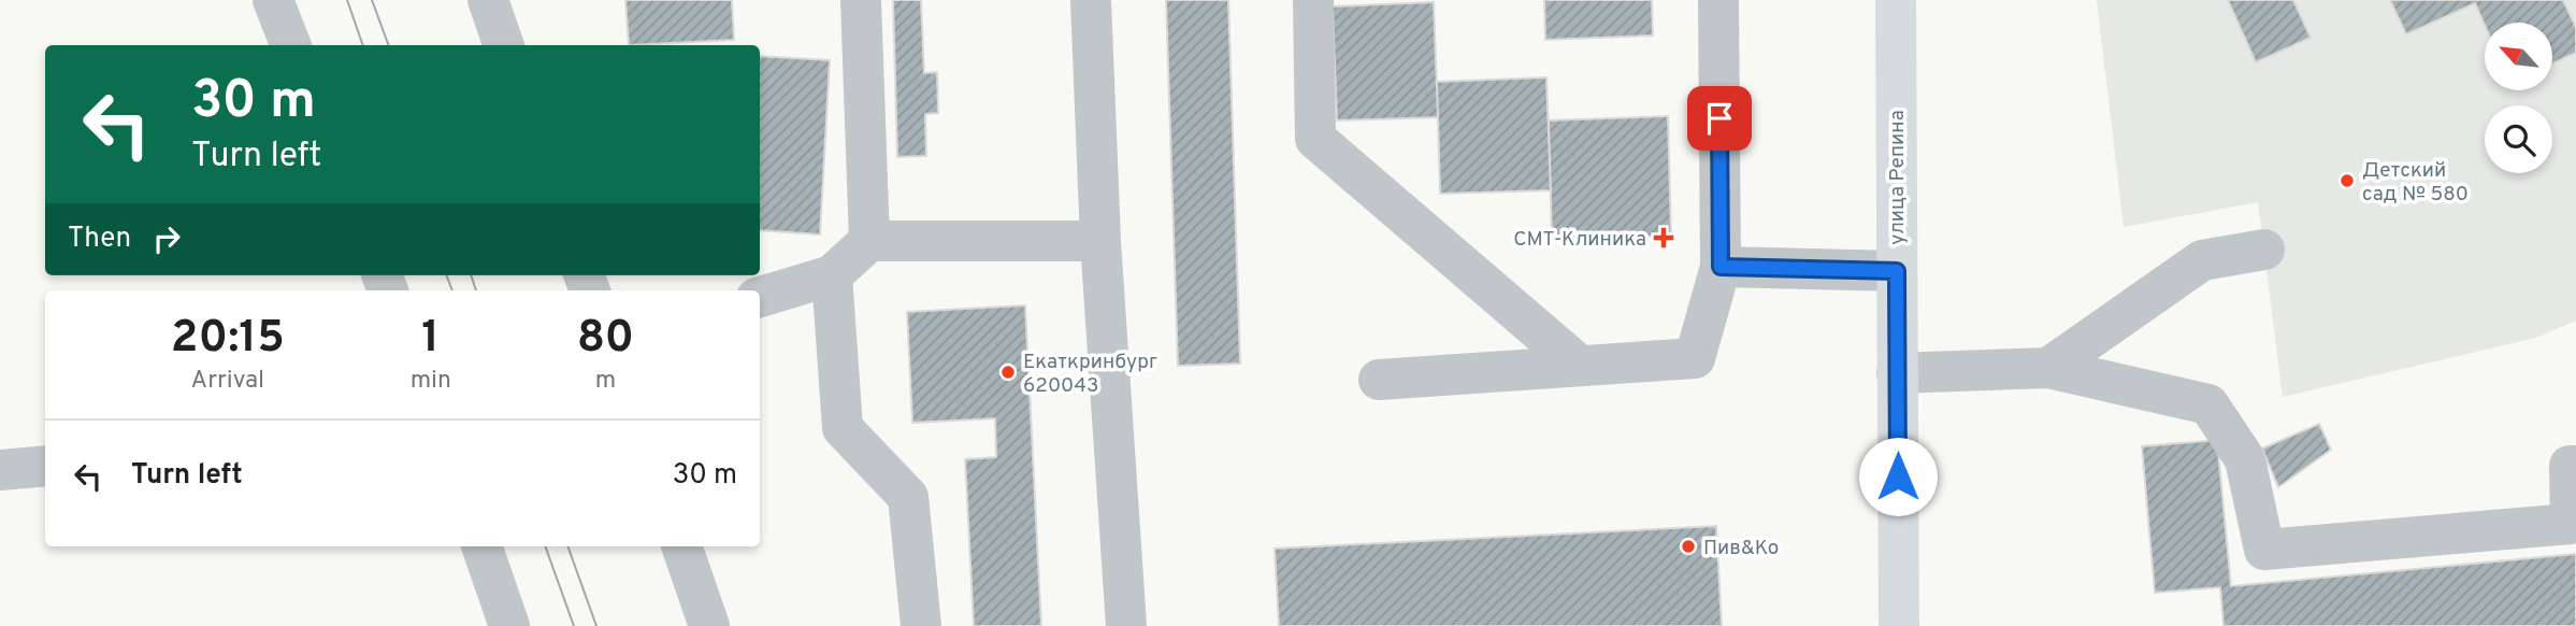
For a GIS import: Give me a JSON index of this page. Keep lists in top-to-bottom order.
{
  "streets": {
    "main road": ["улица Репина"]
  },
  "places": {
    "other": ["Детский сад № 580", "Екаткринбург 620043", "Пив&Ко"],
    "health": ["СМТ-Клиника"]
  },
  "north": "top left",
  "page": {
    "turn": ["30 m", "Turn left"],
    "then": "Then",
    "eta": [
      "20:15",
      "Arrival",
      "1",
      "min",
      "80",
      "m"
    ],
    "list": [
      {
        "name": "Turn left",
        "value": "30 m"
      }
    ]
  }
}
